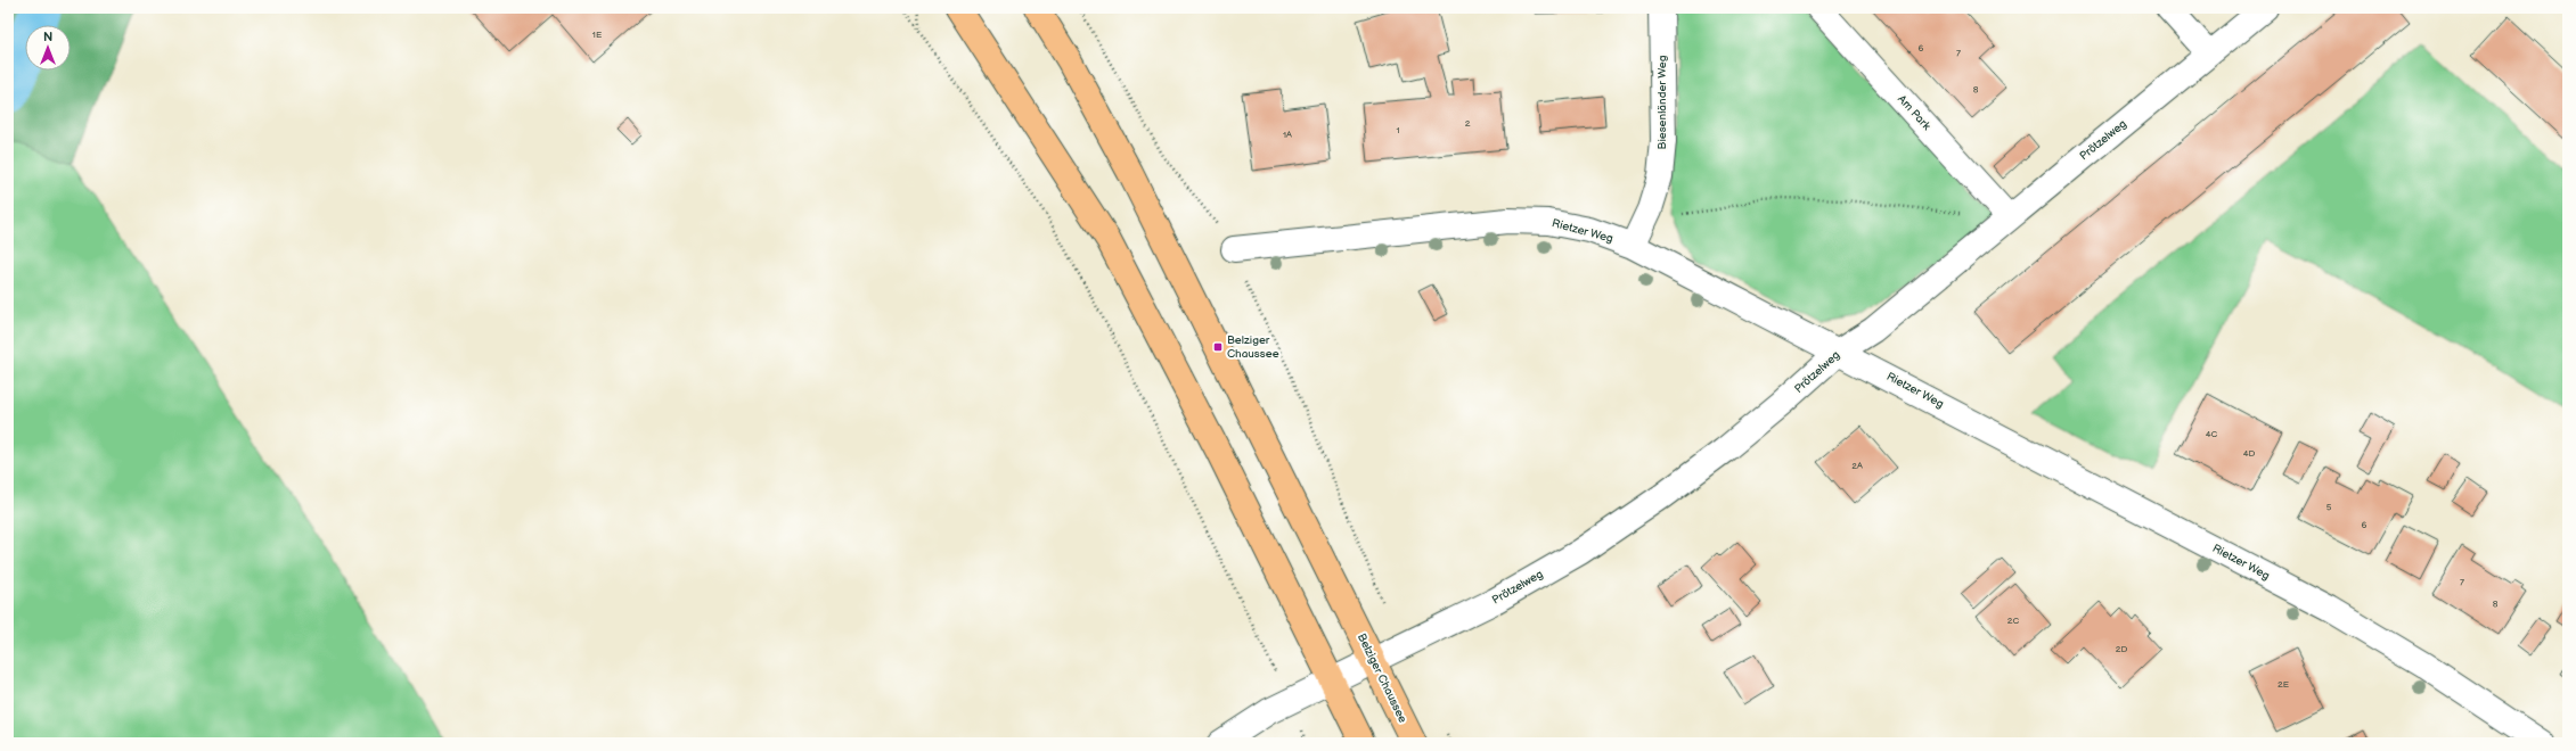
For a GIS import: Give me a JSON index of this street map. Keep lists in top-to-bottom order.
{
  "streets": {
    "main road": ["Belziger Chaussee"],
    "street": [
      "Biesenländer Weg",
      "Am Park",
      "Prötzelweg",
      "Rietzer Weg"
    ]
  },
  "crossings": [
    ["Biesenländer Weg", "Rietzer Weg"],
    ["Am Park", "Prötzelweg"],
    ["Prötzelweg", "Rietzer Weg"],
    ["Prötzelweg", "Belziger Chaussee"]
  ],
  "places": {
    "transit": ["Belziger Chaussee"]
  },
  "house_numbers": [
    "1E",
    "6",
    "7",
    "8",
    "2",
    "1",
    "1A",
    "4C",
    "4D",
    "2A",
    "5",
    "6",
    "7",
    "8",
    "2C",
    "2D",
    "2E"
  ],
  "north": "top"
}
